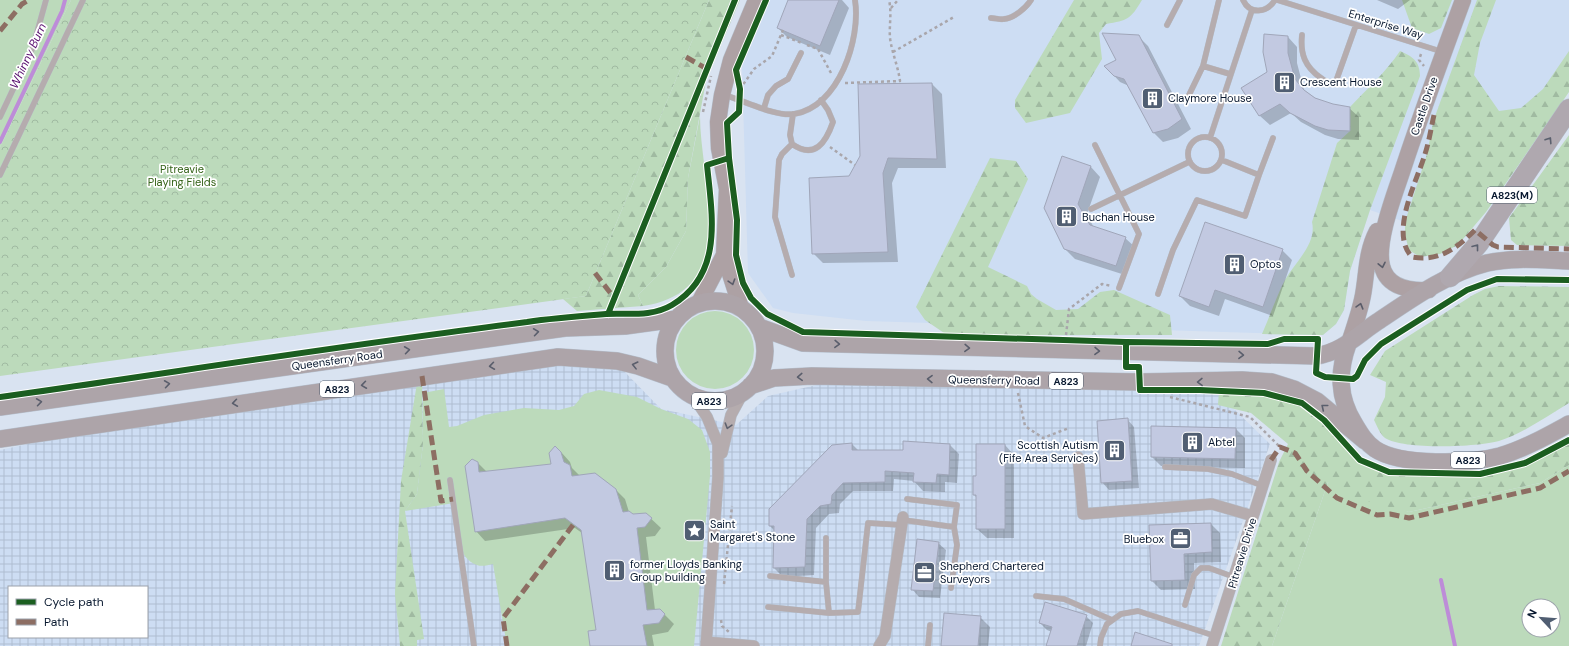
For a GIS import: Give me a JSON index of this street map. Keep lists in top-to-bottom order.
{
  "streets": {
    "highway": ["A823(M)"],
    "main road": ["Queensferry Road", "A823"],
    "street": ["Castle Drive", "Pitreavie Drive"],
    "lane": ["Enterprise Way"]
  },
  "crossings": [
    ["Enterprise Way", "Castle Drive"],
    ["Castle Drive", "A823"],
    ["A823(M)", "A823"],
    ["Queensferry Road", "A823"]
  ],
  "water": ["Whinny Burn"],
  "parks": ["Pitreavie Playing Fields"],
  "places": {
    "building": [
      "Crescent House",
      "Claymore House",
      "Buchan House",
      "Optos",
      "Abtel",
      "Scottish Autism (Fife Area Services)",
      "former Lloyds Banking Group building"
    ],
    "place": ["Saint Margaret's Stone"],
    "office": ["Bluebox", "Shepherd Chartered Surveyors"]
  },
  "legend": ["Cycle path", "Path"],
  "north": "top left"
}
